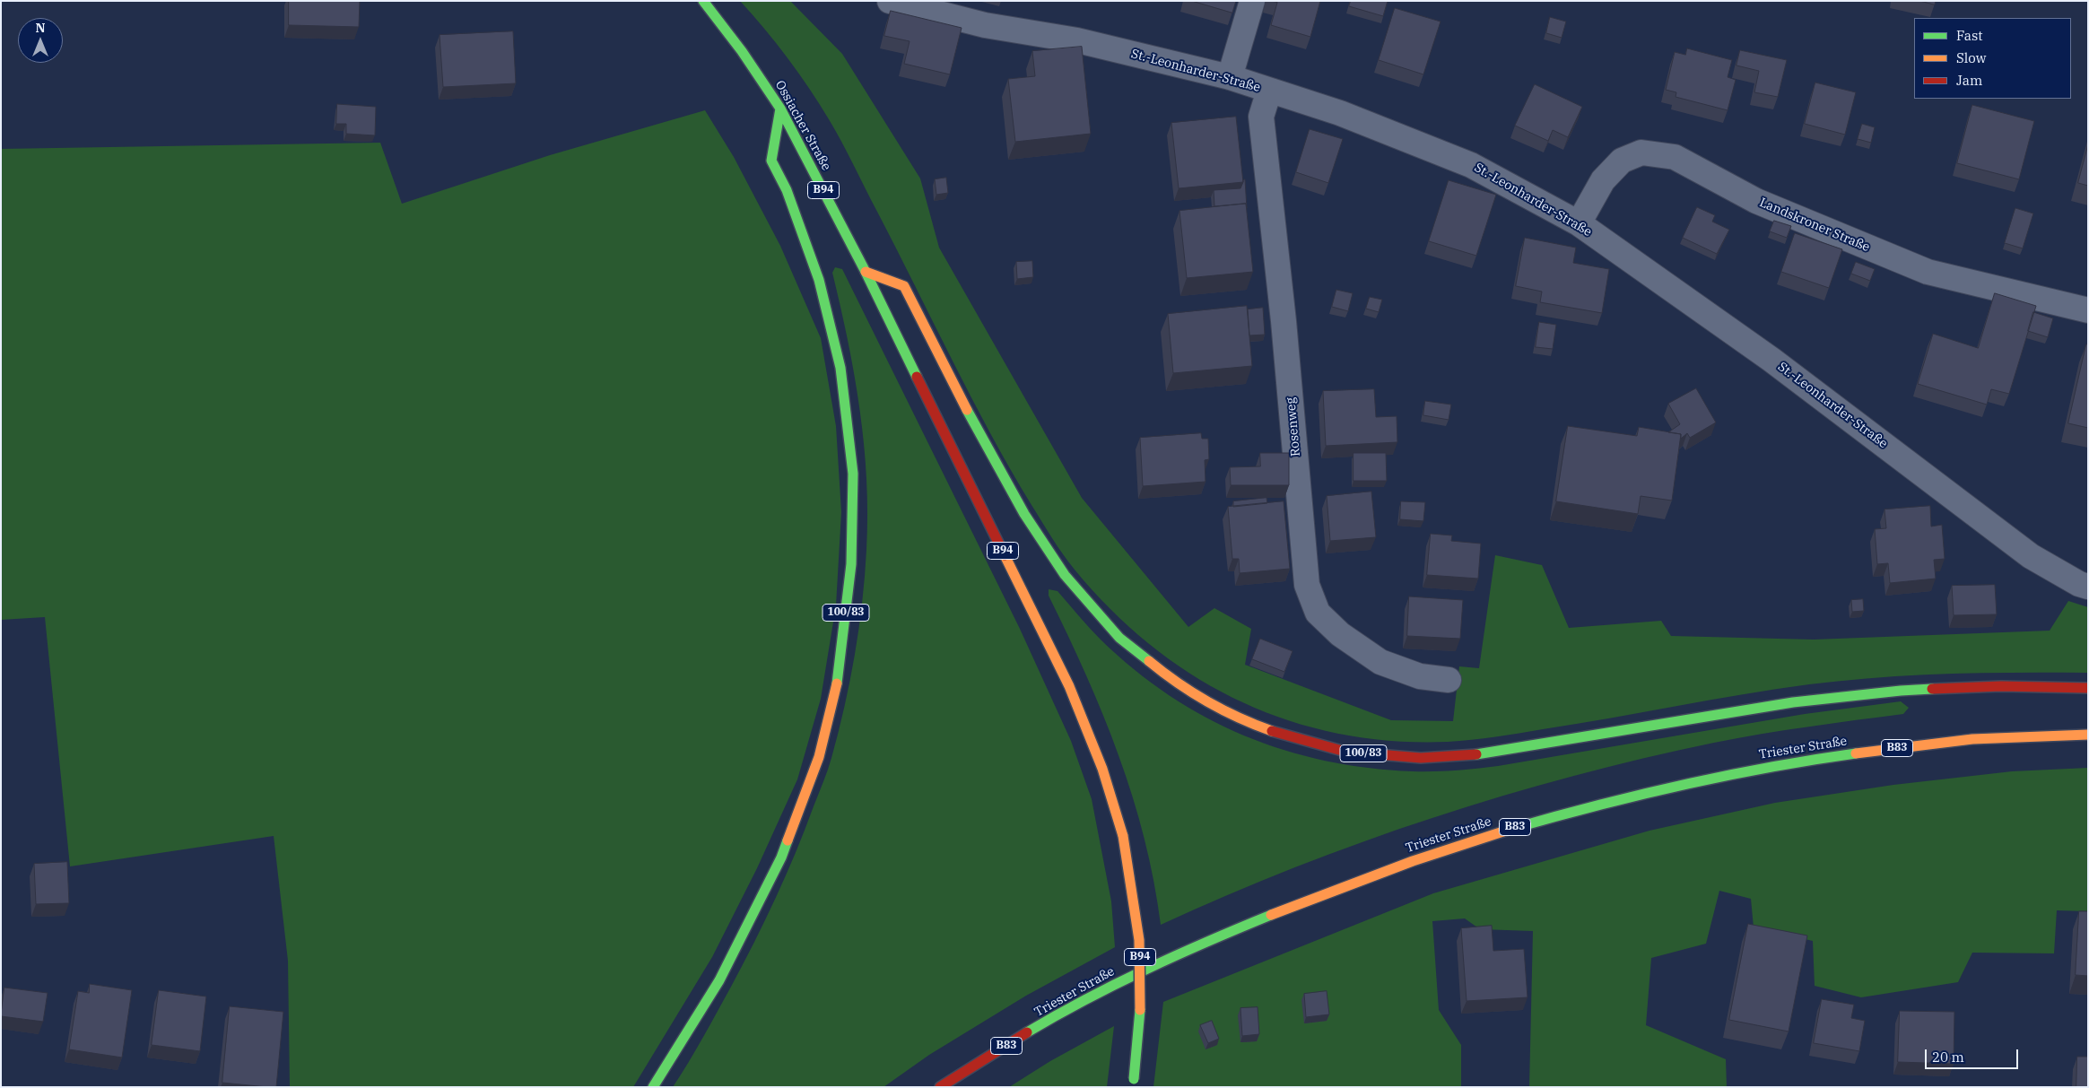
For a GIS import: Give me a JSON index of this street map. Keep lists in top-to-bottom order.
{
  "streets": {
    "main road": [
      "Ossiacher Straße",
      "B94",
      "100/83",
      "Triester Straße",
      "B83"
    ],
    "street": ["St.-Leonharder-Straße", "Landskroner Straße", "Rosenweg"]
  },
  "crossings": [
    ["St.-Leonharder-Straße", "Landskroner Straße"],
    ["St.-Leonharder-Straße", "Rosenweg"],
    ["Ossiacher Straße", "B94"],
    ["Ossiacher Straße", "100/83"],
    ["B94", "100/83"]
  ],
  "legend": ["Fast", "Slow", "Jam"],
  "scale_bar": "20 m",
  "north": "top"
}
